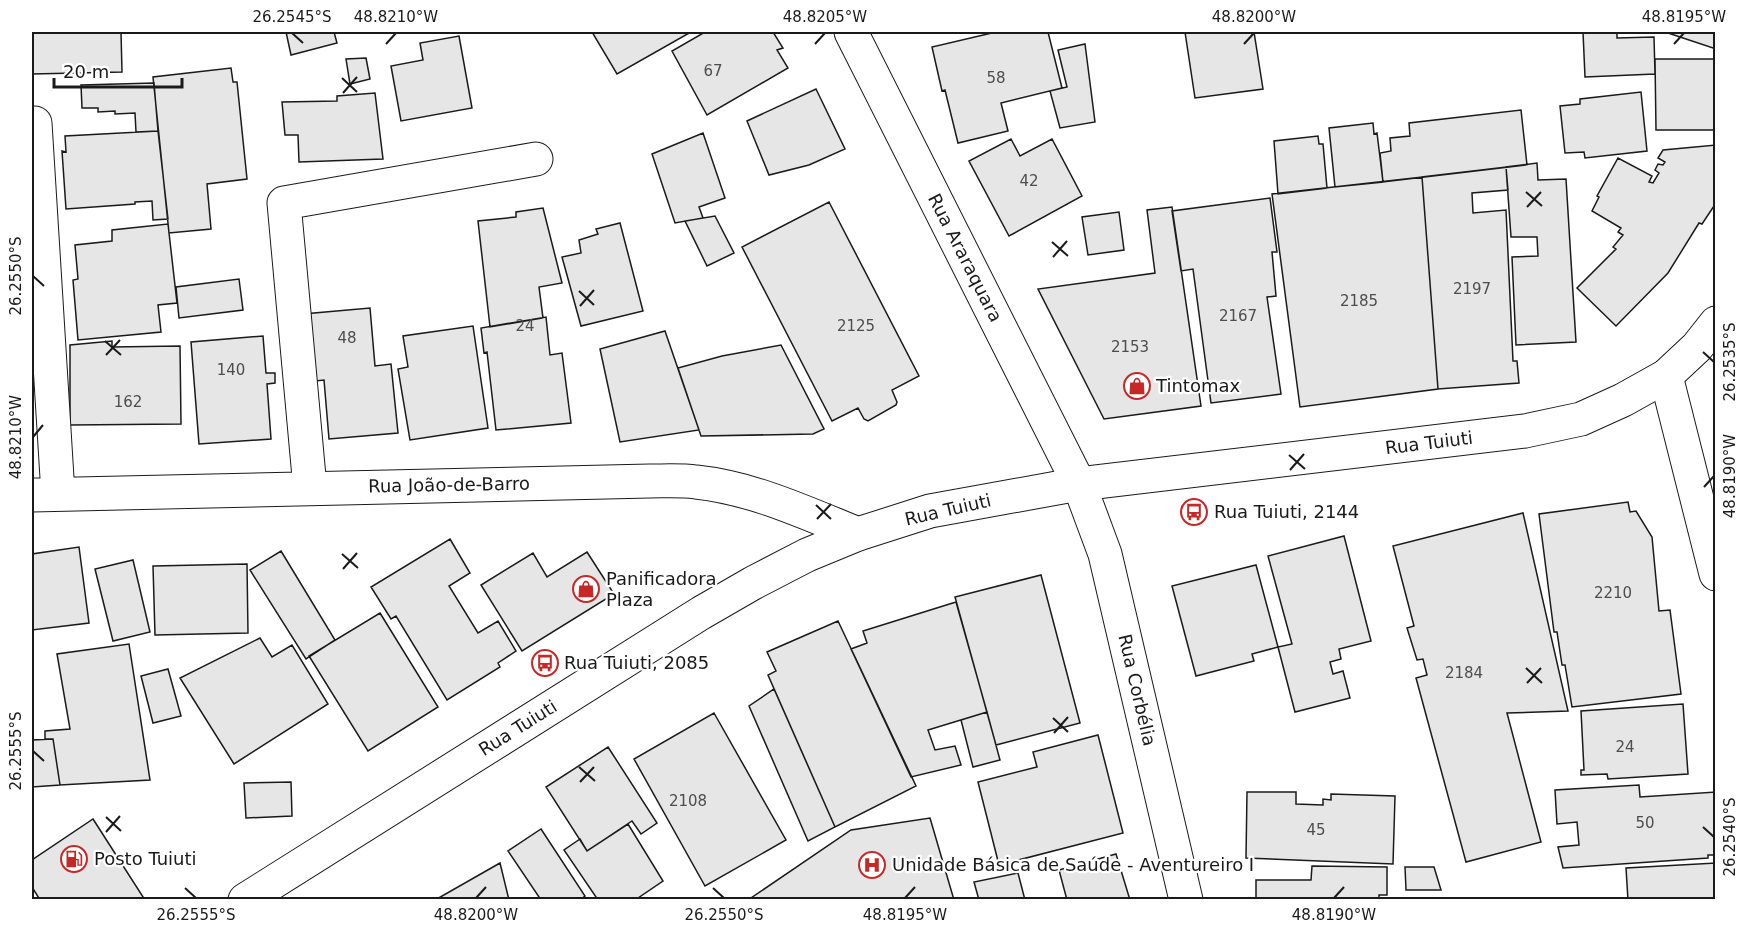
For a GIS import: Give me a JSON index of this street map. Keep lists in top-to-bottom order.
{
  "streets": {
    "street": [
      "Rua Araraquara",
      "Rua Tuiuti",
      "Rua João-de-Barro",
      "Rua Corbélia"
    ]
  },
  "crossings": [
    ["Rua Araraquara", "Rua Tuiuti"],
    ["Rua Araraquara", "Rua Corbélia"],
    ["Rua Tuiuti", "Rua João-de-Barro"],
    ["Rua Tuiuti", "Rua Corbélia"]
  ],
  "places": {
    "shop": ["Tintomax", "Panificadora Plaza"],
    "bus stop": ["Rua Tuiuti, 2144", "Rua Tuiuti, 2085"],
    "fuel station": ["Posto Tuiuti"],
    "hospital": ["Unidade Básica de Saúde - Aventureiro I"]
  },
  "house_numbers": [
    "67",
    "58",
    "42",
    "2197",
    "2185",
    "2167",
    "24",
    "2125",
    "48",
    "2153",
    "140",
    "162",
    "2210",
    "2184",
    "24",
    "2108",
    "50",
    "45"
  ],
  "scale_bar": "20 m",
  "coordinates": [
    "26.2545°S",
    "48.8210°W",
    "48.8205°W",
    "48.8200°W",
    "48.8195°W",
    "26.2550°S",
    "26.2535°S",
    "48.8190°W",
    "26.2555°S",
    "26.2540°S"
  ]
}
